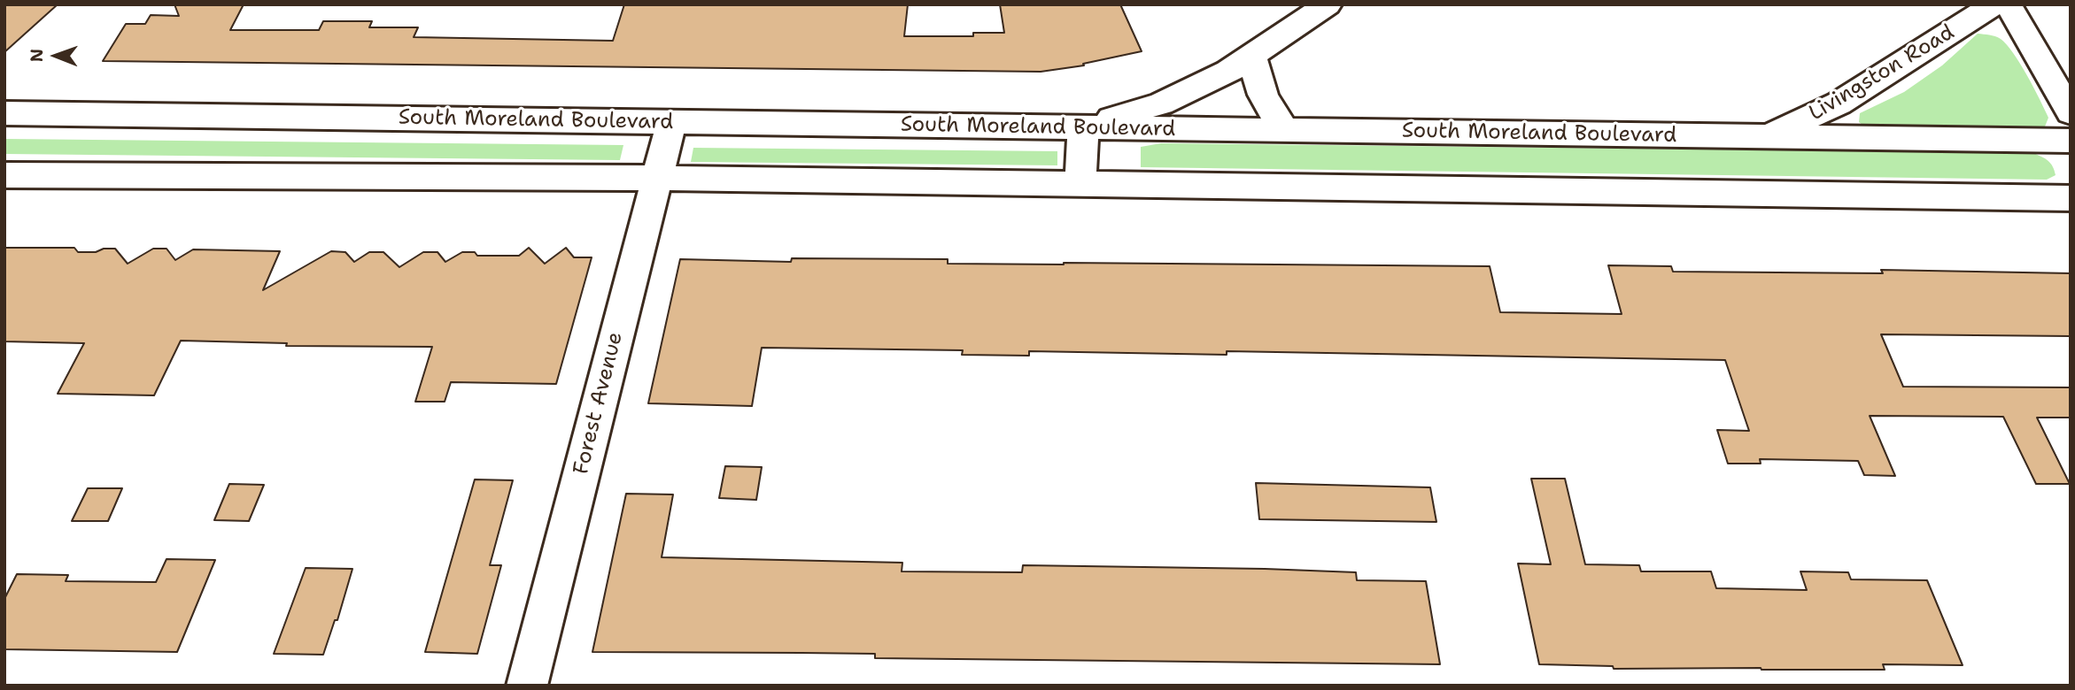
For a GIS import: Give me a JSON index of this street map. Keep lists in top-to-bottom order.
{
  "streets": {
    "street": ["Livingston Road", "South Moreland Boulevard", "Forest Avenue"]
  },
  "crossings": [
    ["Livingston Road", "South Moreland Boulevard"],
    ["South Moreland Boulevard", "Forest Avenue"]
  ],
  "north": "left"
}
